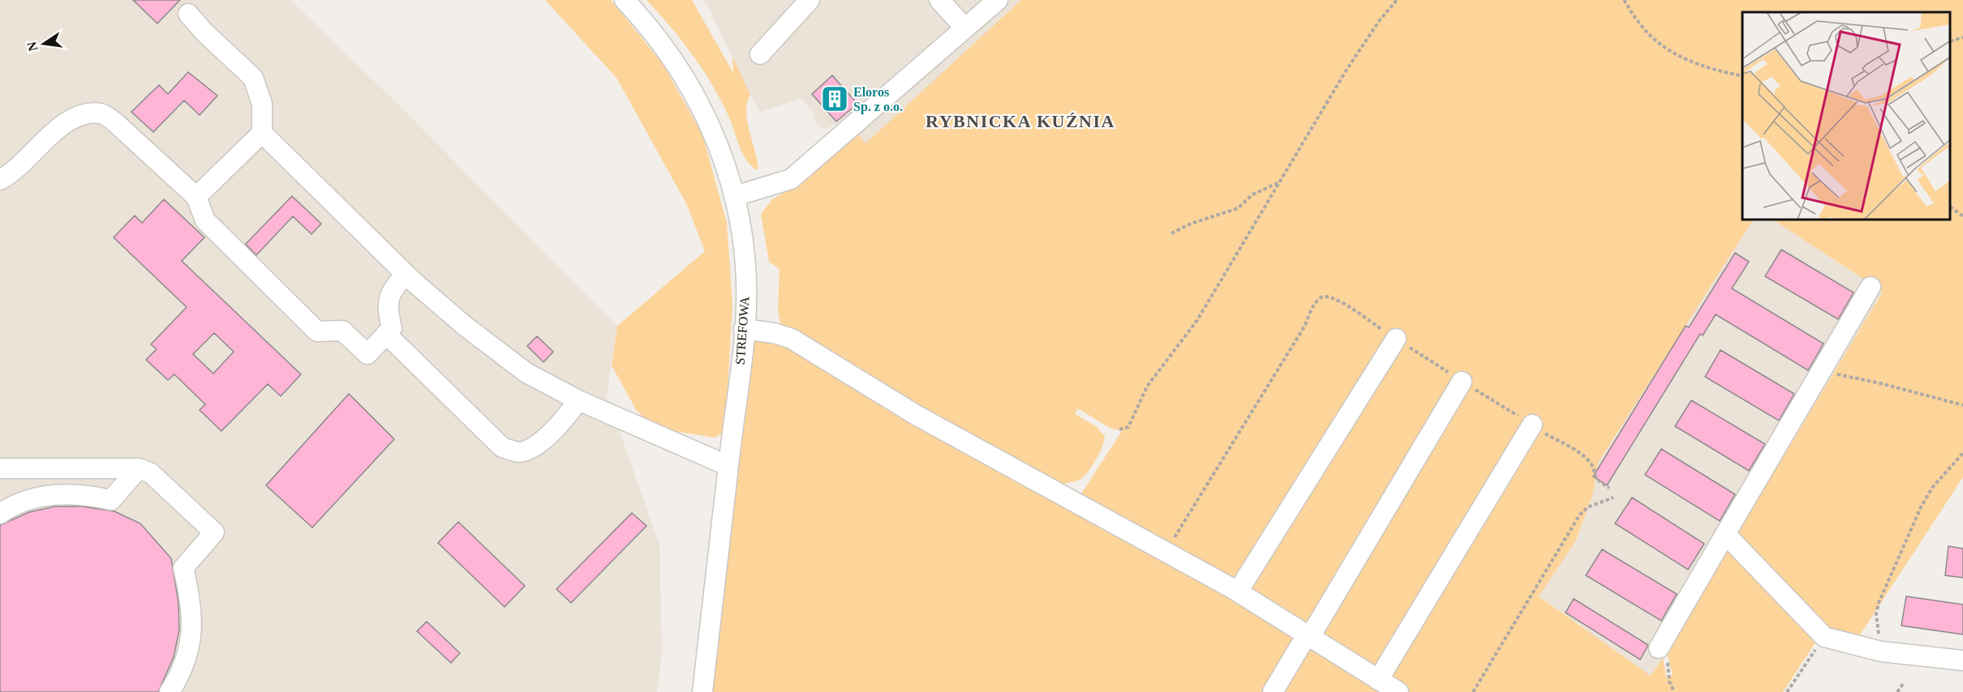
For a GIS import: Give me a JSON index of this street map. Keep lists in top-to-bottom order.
{
  "streets": {
    "street": ["STREFOWA"]
  },
  "districts": ["RYBNICKA KUŹNIA"],
  "places": {
    "building": ["Eloros Sp. z o.o."]
  },
  "north": "left"
}
